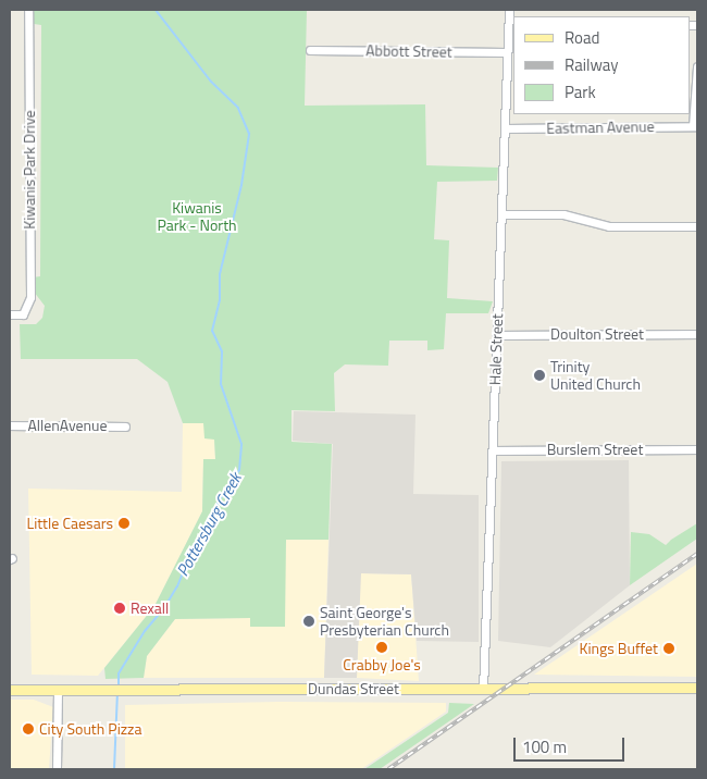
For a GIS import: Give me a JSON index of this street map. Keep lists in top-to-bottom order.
{
  "streets": {
    "main road": ["Dundas Street"],
    "street": [
      "Abbott Street",
      "Eastman Avenue",
      "Kiwanis Park Drive",
      "Doulton Street",
      "Hale Street",
      "AllenAvenue",
      "Burslem Street"
    ]
  },
  "crossings": [
    ["Abbott Street", "Hale Street"],
    ["Eastman Avenue", "Hale Street"],
    ["Doulton Street", "Hale Street"],
    ["Hale Street", "Burslem Street"],
    ["Hale Street", "Dundas Street"]
  ],
  "water": ["Pottersburg Creek"],
  "parks": ["Kiwanis Park - North"],
  "places": [
    "Trinity United Church",
    "Little Caesars",
    "Rexall",
    "Saint George's Presbyterian Church",
    "Crabby Joe's",
    "Kings Buffet",
    "City South Pizza"
  ],
  "legend": ["Road", "Railway", "Park"],
  "scale_bar": "100 m"
}
